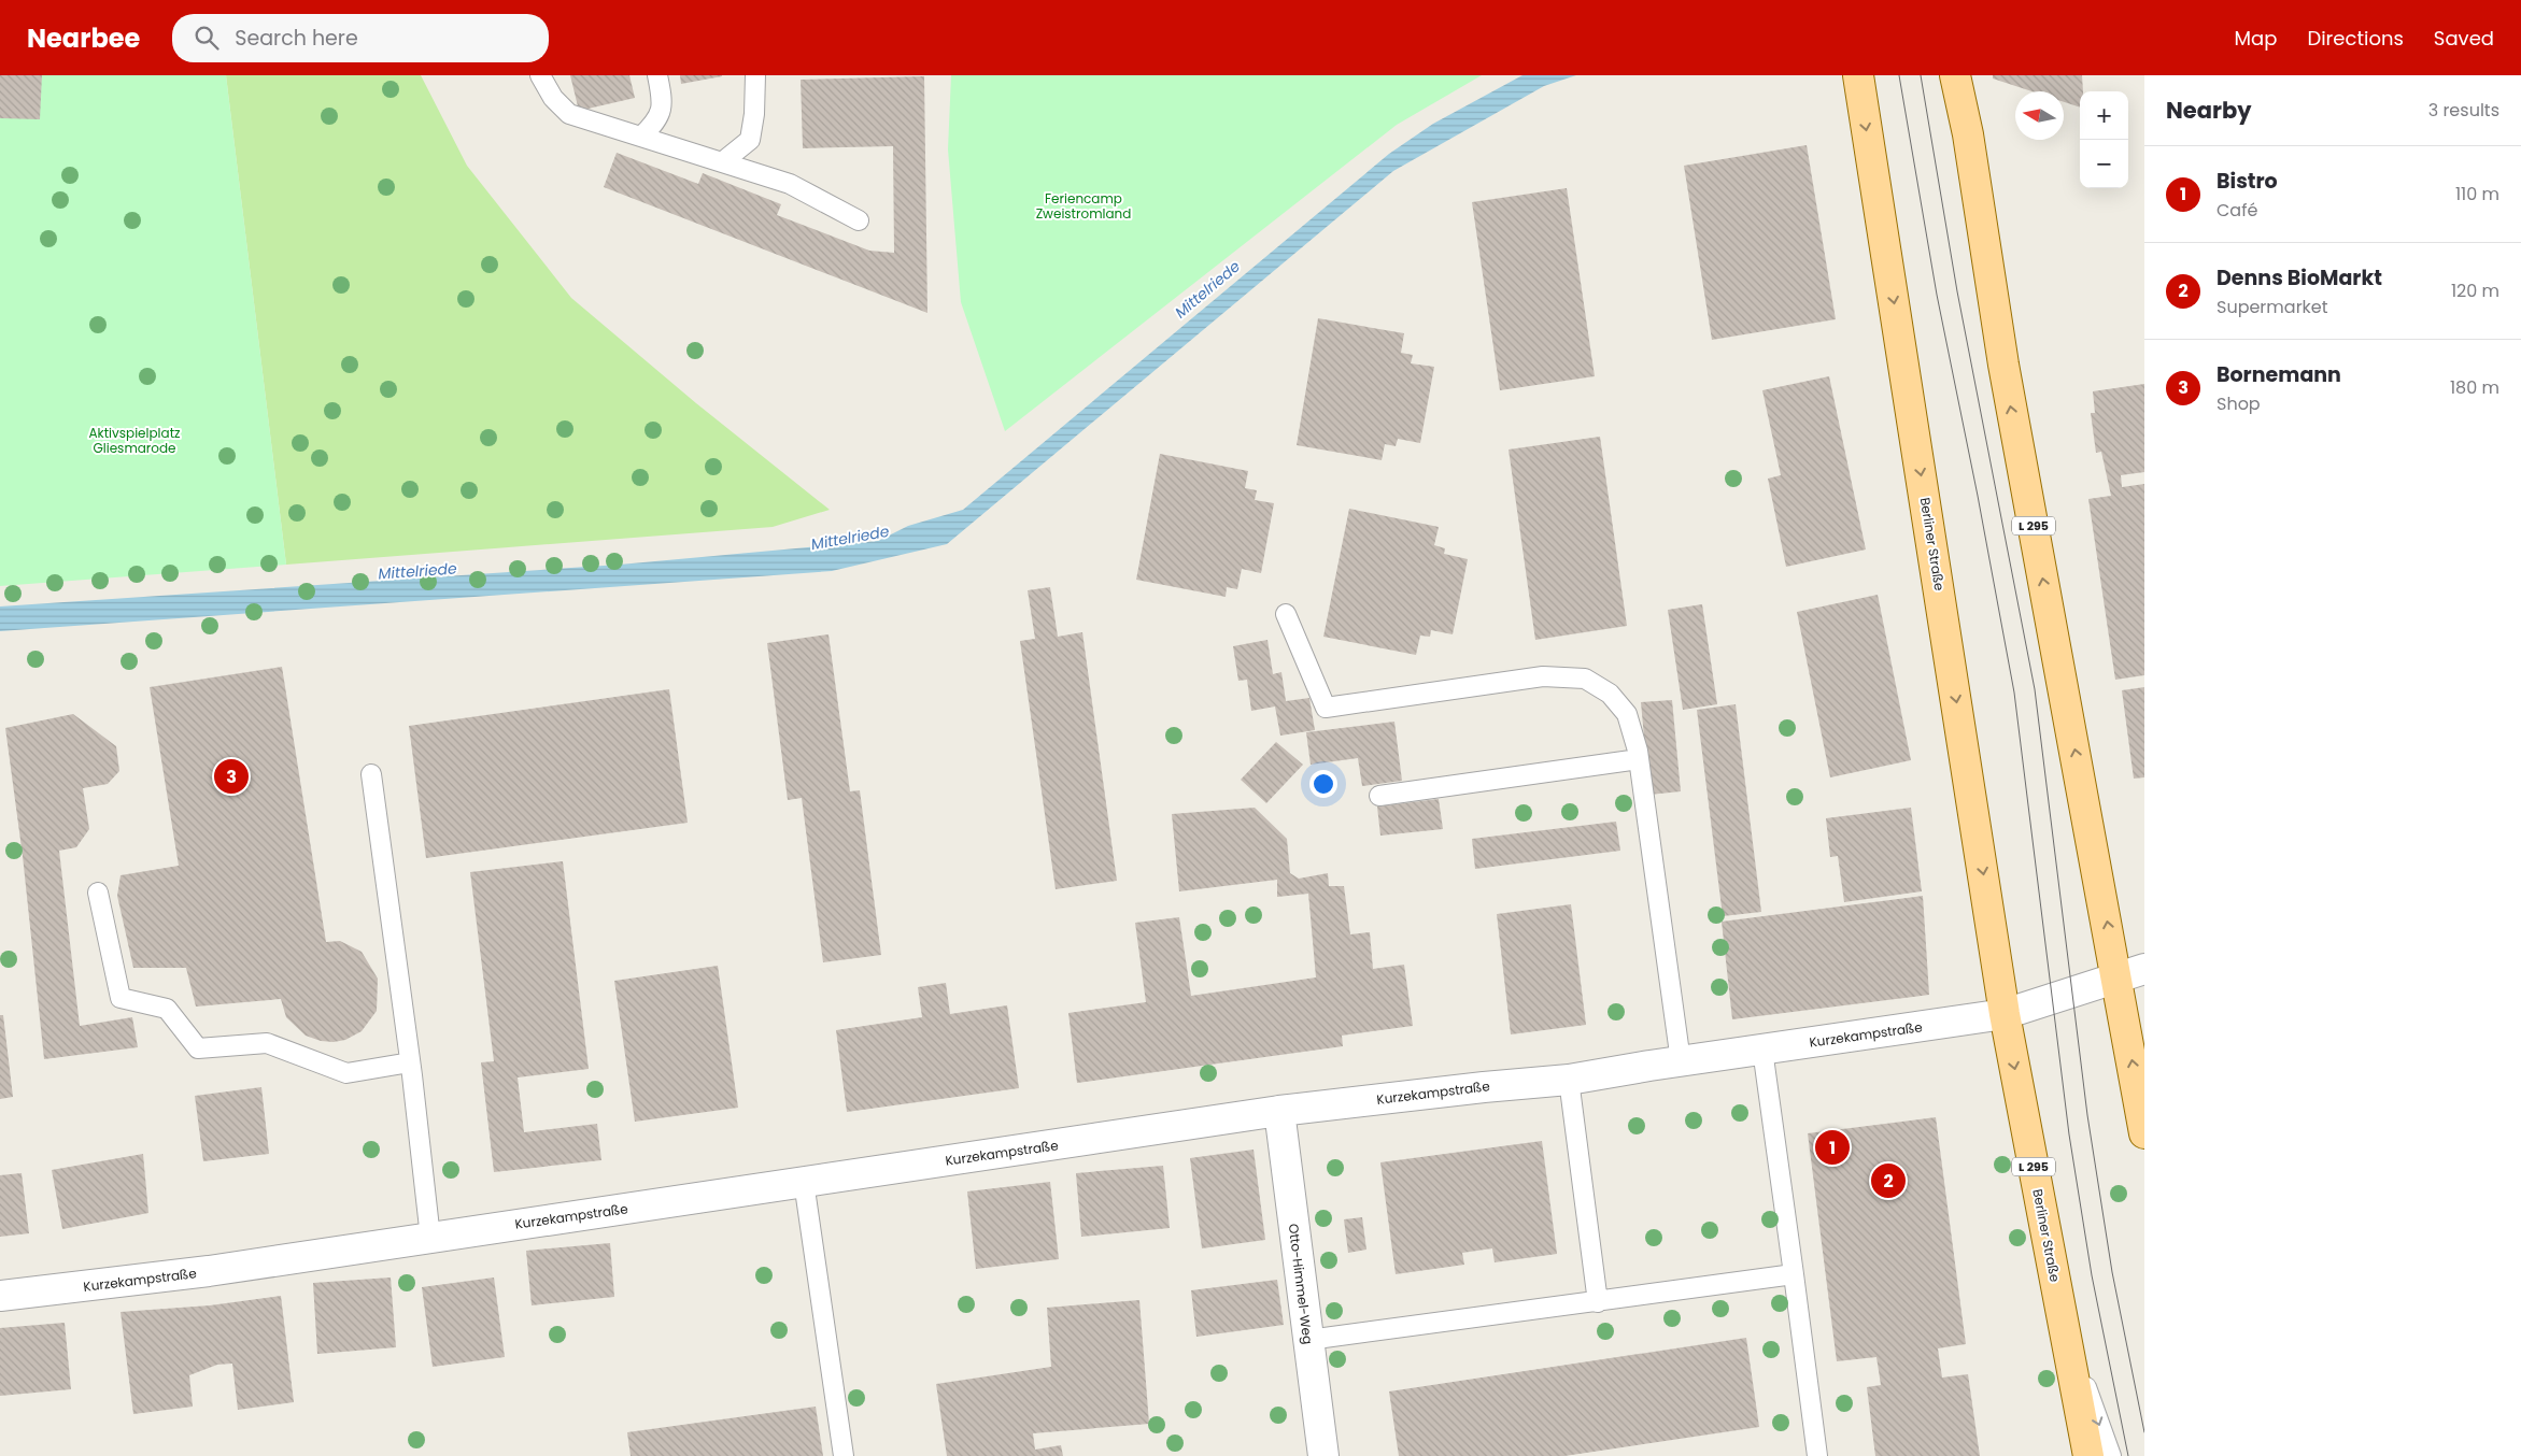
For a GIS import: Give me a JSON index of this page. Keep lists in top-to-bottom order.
{
  "streets": {
    "main road": ["L 295", "Berliner Straße"],
    "street": ["Kurzekampstraße", "Otto-Himmel-Weg"]
  },
  "crossings": [
    ["Berliner Straße", "Kurzekampstraße"],
    ["Kurzekampstraße", "Otto-Himmel-Weg"]
  ],
  "water": ["Mittelriede"],
  "parks": ["Feriencamp Zweistromland", "Aktivspielplatz Gliesmarode"],
  "north": "left",
  "page": {
    "header": "Nearbee",
    "search": "Search here",
    "nav": ["Map", "Directions", "Saved"],
    "heading": ["Nearby", "3 results"],
    "map_buttons": ["+", "−"],
    "list": [
      {
        "mark": "1",
        "name": "Bistro",
        "note": "Café",
        "value": "110 m"
      },
      {
        "mark": "2",
        "name": "Denns BioMarkt",
        "note": "Supermarket",
        "value": "120 m"
      },
      {
        "mark": "3",
        "name": "Bornemann",
        "note": "Shop",
        "value": "180 m"
      }
    ],
    "pins": ["3", "1", "2"]
  }
}
